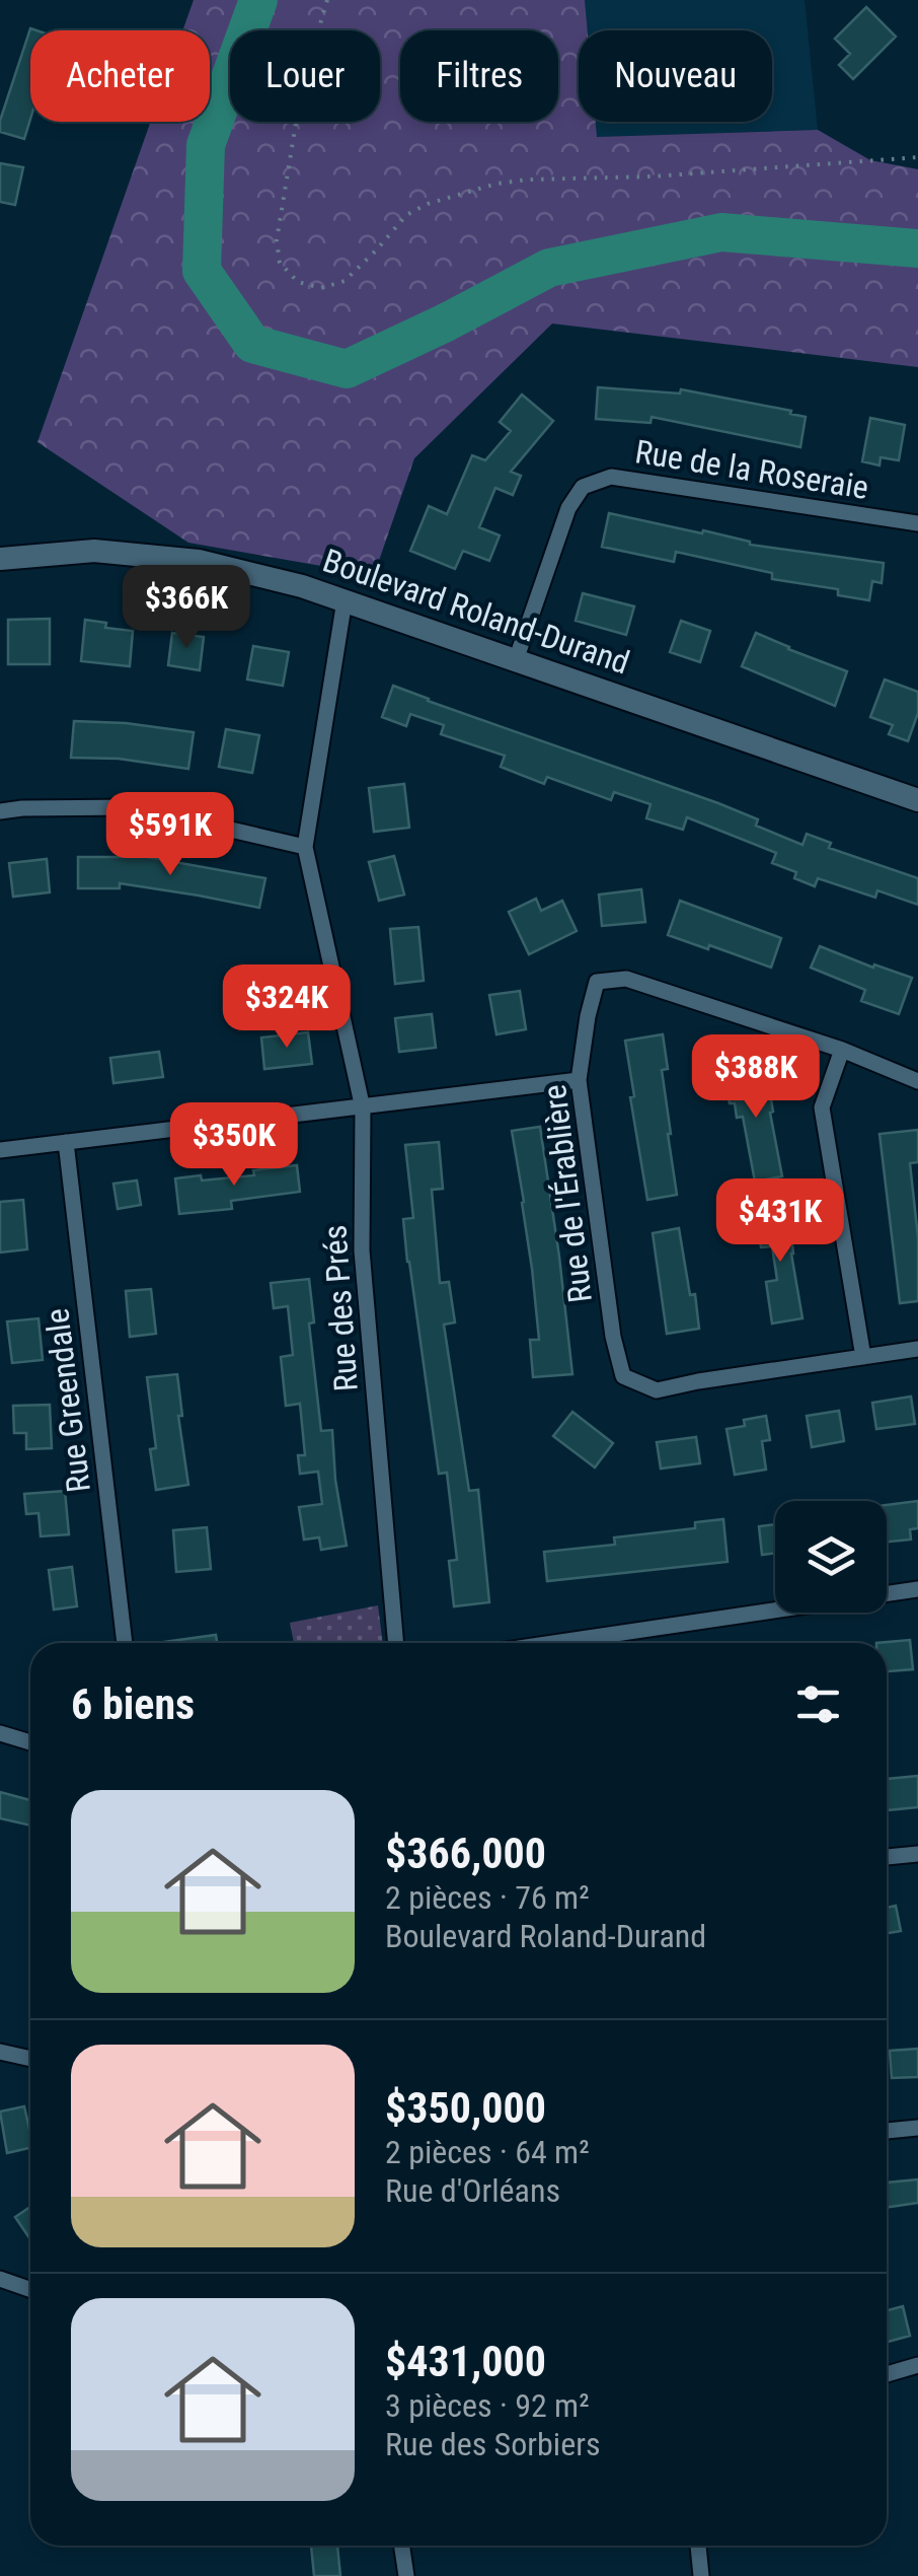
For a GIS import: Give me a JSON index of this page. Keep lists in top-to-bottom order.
{
  "streets": {
    "street": [
      "Rue de la Roseraie",
      "Boulevard Roland-Durand",
      "Rue de l'Érablière",
      "Rue des Prés",
      "Rue Greendale"
    ]
  },
  "crossings": [
    ["Rue de la Roseraie", "Boulevard Roland-Durand"],
    ["Boulevard Roland-Durand", "Rue des Prés"]
  ],
  "page": {
    "chip": [
      "Acheter",
      "Louer",
      "Filtres",
      "Nouveau"
    ],
    "price": [
      "$366K",
      "$591K",
      "$324K",
      "$388K",
      "$350K",
      "$431K"
    ],
    "heading": "6 biens",
    "list": [
      {
        "name": "$366,000",
        "note": "2 pièces · 76 m² · Boulevard Roland-Durand"
      },
      {
        "name": "$350,000",
        "note": "2 pièces · 64 m² · Rue d'Orléans"
      },
      {
        "name": "$431,000",
        "note": "3 pièces · 92 m² · Rue des Sorbiers"
      }
    ]
  }
}
